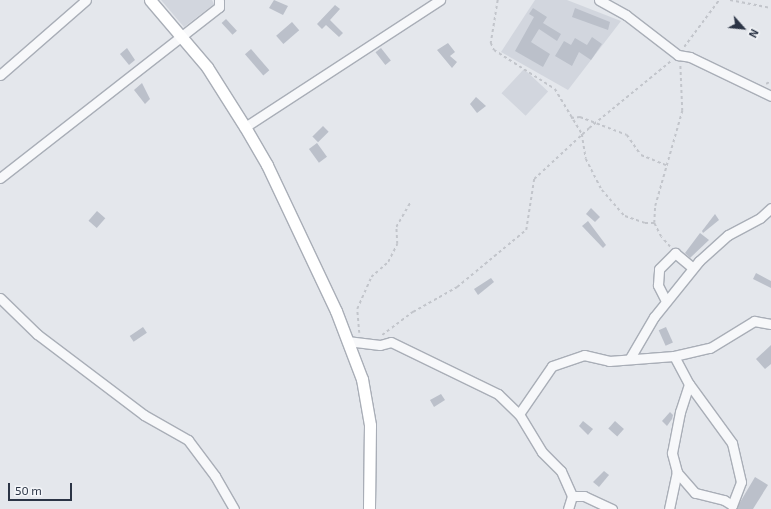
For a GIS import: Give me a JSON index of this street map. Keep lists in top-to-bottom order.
{
  "scale_bar": "50 m",
  "north": "bottom right"
}
